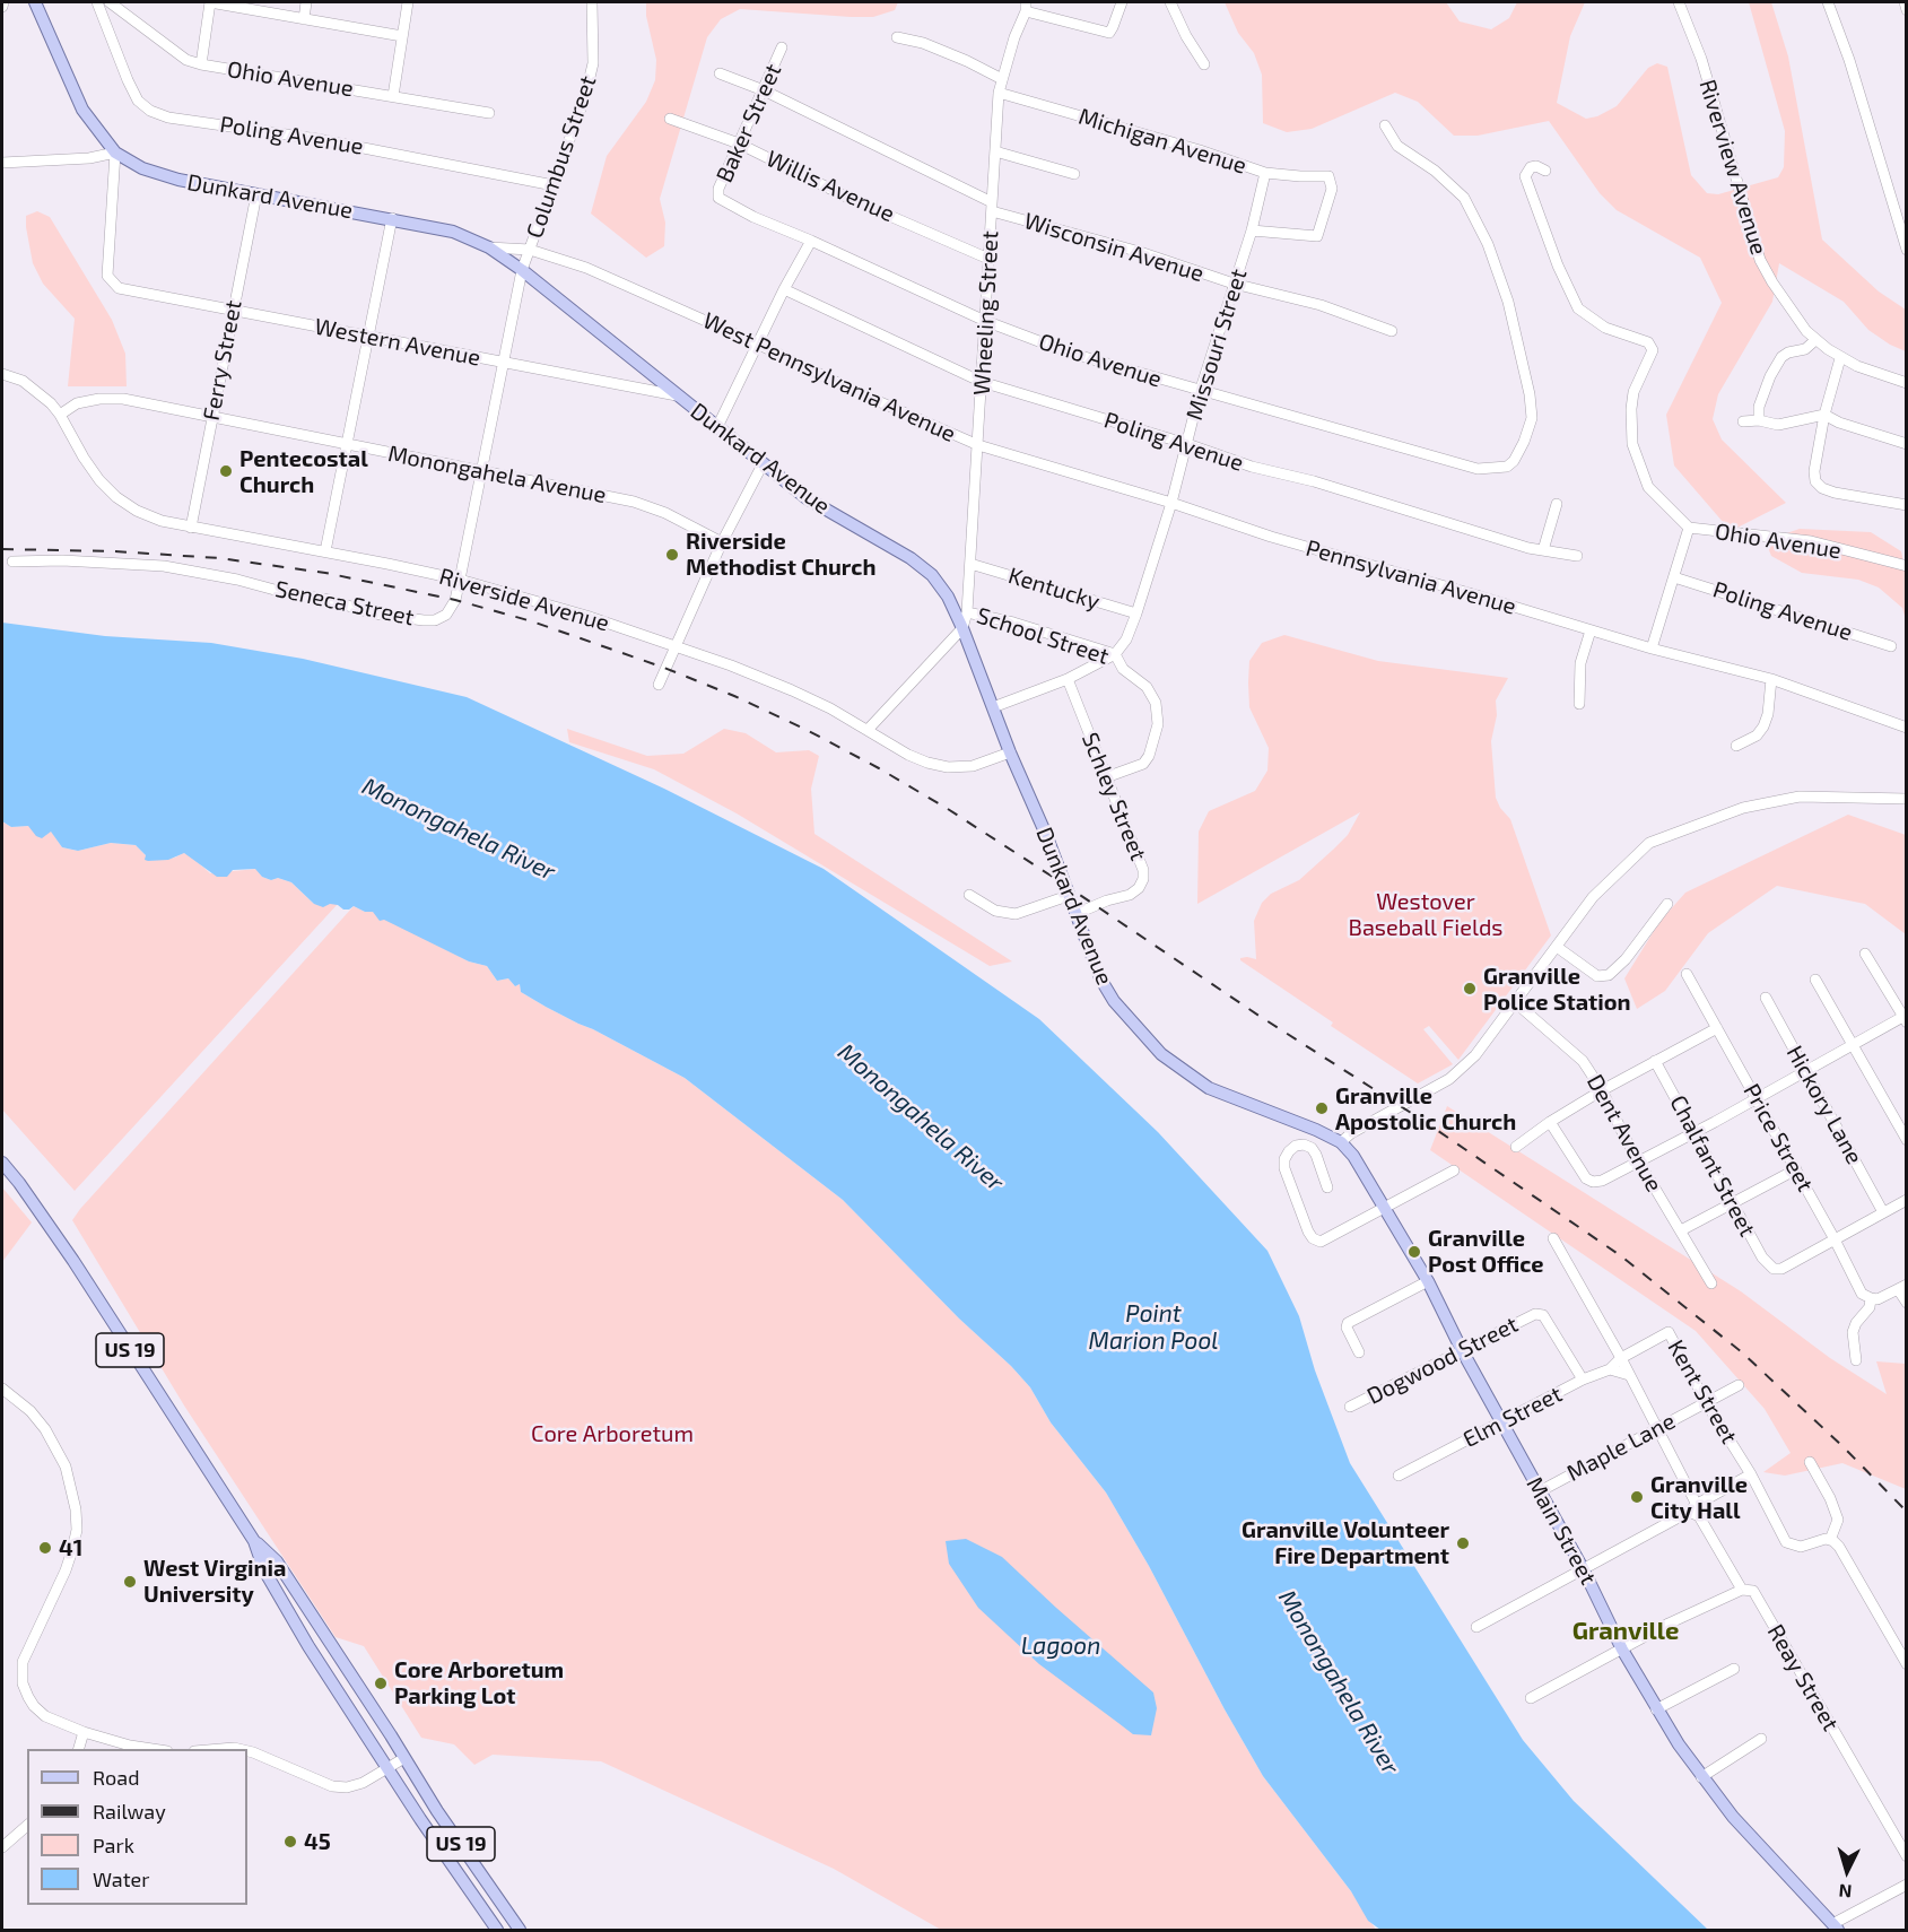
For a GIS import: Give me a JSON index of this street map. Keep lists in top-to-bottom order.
{
  "streets": {
    "main road": ["Dunkard Avenue", "US 19", "Main Street"],
    "street": [
      "Ohio Avenue",
      "Baker Street",
      "Poling Avenue",
      "Michigan Avenue",
      "Columbus Street",
      "Riverview Avenue",
      "Willis Avenue",
      "Wisconsin Avenue",
      "Wheeling Street",
      "Western Avenue",
      "Missouri Street",
      "Ferry Street",
      "West Pennsylvania Avenue",
      "Monongahela Avenue",
      "Pennsylvania Avenue",
      "Kentucky",
      "Riverside Avenue",
      "Seneca Street",
      "School Street",
      "Schley Street",
      "Hickory Lane",
      "Dent Avenue",
      "Price Street",
      "Chalfant Street",
      "Dogwood Street",
      "Kent Street",
      "Elm Street",
      "Maple Lane",
      "Reay Street"
    ]
  },
  "crossings": [
    ["Ohio Avenue", "Baker Street"],
    ["Ohio Avenue", "Wheeling Street"],
    ["Ohio Avenue", "Missouri Street"],
    ["Baker Street", "Willis Avenue"],
    ["Baker Street", "Wisconsin Avenue"],
    ["Poling Avenue", "Columbus Street"],
    ["Poling Avenue", "Wheeling Street"],
    ["Poling Avenue", "Missouri Street"],
    ["Michigan Avenue", "Wheeling Street"],
    ["Michigan Avenue", "Missouri Street"],
    ["Columbus Street", "Dunkard Avenue"],
    ["Columbus Street", "West Pennsylvania Avenue"],
    ["Columbus Street", "Seneca Street"],
    ["Willis Avenue", "Wheeling Street"],
    ["Dunkard Avenue", "Wheeling Street"],
    ["Dunkard Avenue", "Western Avenue"],
    ["Dunkard Avenue", "Ferry Street"],
    ["Dunkard Avenue", "West Pennsylvania Avenue"],
    ["Dunkard Avenue", "Riverside Avenue"],
    ["Dunkard Avenue", "Seneca Street"],
    ["Dunkard Avenue", "Schley Street"],
    ["Dunkard Avenue", "Main Street"],
    ["Wisconsin Avenue", "Wheeling Street"],
    ["Wisconsin Avenue", "Missouri Street"],
    ["Wheeling Street", "West Pennsylvania Avenue"],
    ["Wheeling Street", "Kentucky"],
    ["Wheeling Street", "School Street"],
    ["Western Avenue", "Ferry Street"],
    ["Western Avenue", "Seneca Street"],
    ["Missouri Street", "West Pennsylvania Avenue"],
    ["Missouri Street", "Pennsylvania Avenue"],
    ["Missouri Street", "Kentucky"],
    ["Missouri Street", "School Street"],
    ["Ferry Street", "Monongahela Avenue"],
    ["Ferry Street", "Riverside Avenue"],
    ["West Pennsylvania Avenue", "Pennsylvania Avenue"],
    ["Monongahela Avenue", "Riverside Avenue"],
    ["Monongahela Avenue", "Seneca Street"],
    ["Riverside Avenue", "Seneca Street"],
    ["School Street", "Schley Street"],
    ["Price Street", "Chalfant Street"],
    ["Dogwood Street", "Elm Street"],
    ["Dogwood Street", "Main Street"],
    ["Kent Street", "Maple Lane"],
    ["Kent Street", "Reay Street"],
    ["Elm Street", "Main Street"],
    ["Maple Lane", "Main Street"],
    ["Maple Lane", "Reay Street"]
  ],
  "districts": ["Granville"],
  "water": ["Monongahela River", "Point Marion Pool", "Lagoon"],
  "parks": ["Westover Baseball Fields", "Core Arboretum"],
  "places": [
    "Pentecostal Church",
    "Riverside Methodist Church",
    "Granville Police Station",
    "Granville Apostolic Church",
    "Granville Post Office",
    "Granville City Hall",
    "Granville Volunteer Fire Department",
    "41",
    "West Virginia University",
    "Core Arboretum Parking Lot",
    "45"
  ],
  "legend": [
    "Road",
    "Railway",
    "Park",
    "Water"
  ],
  "north": "bottom"
}
